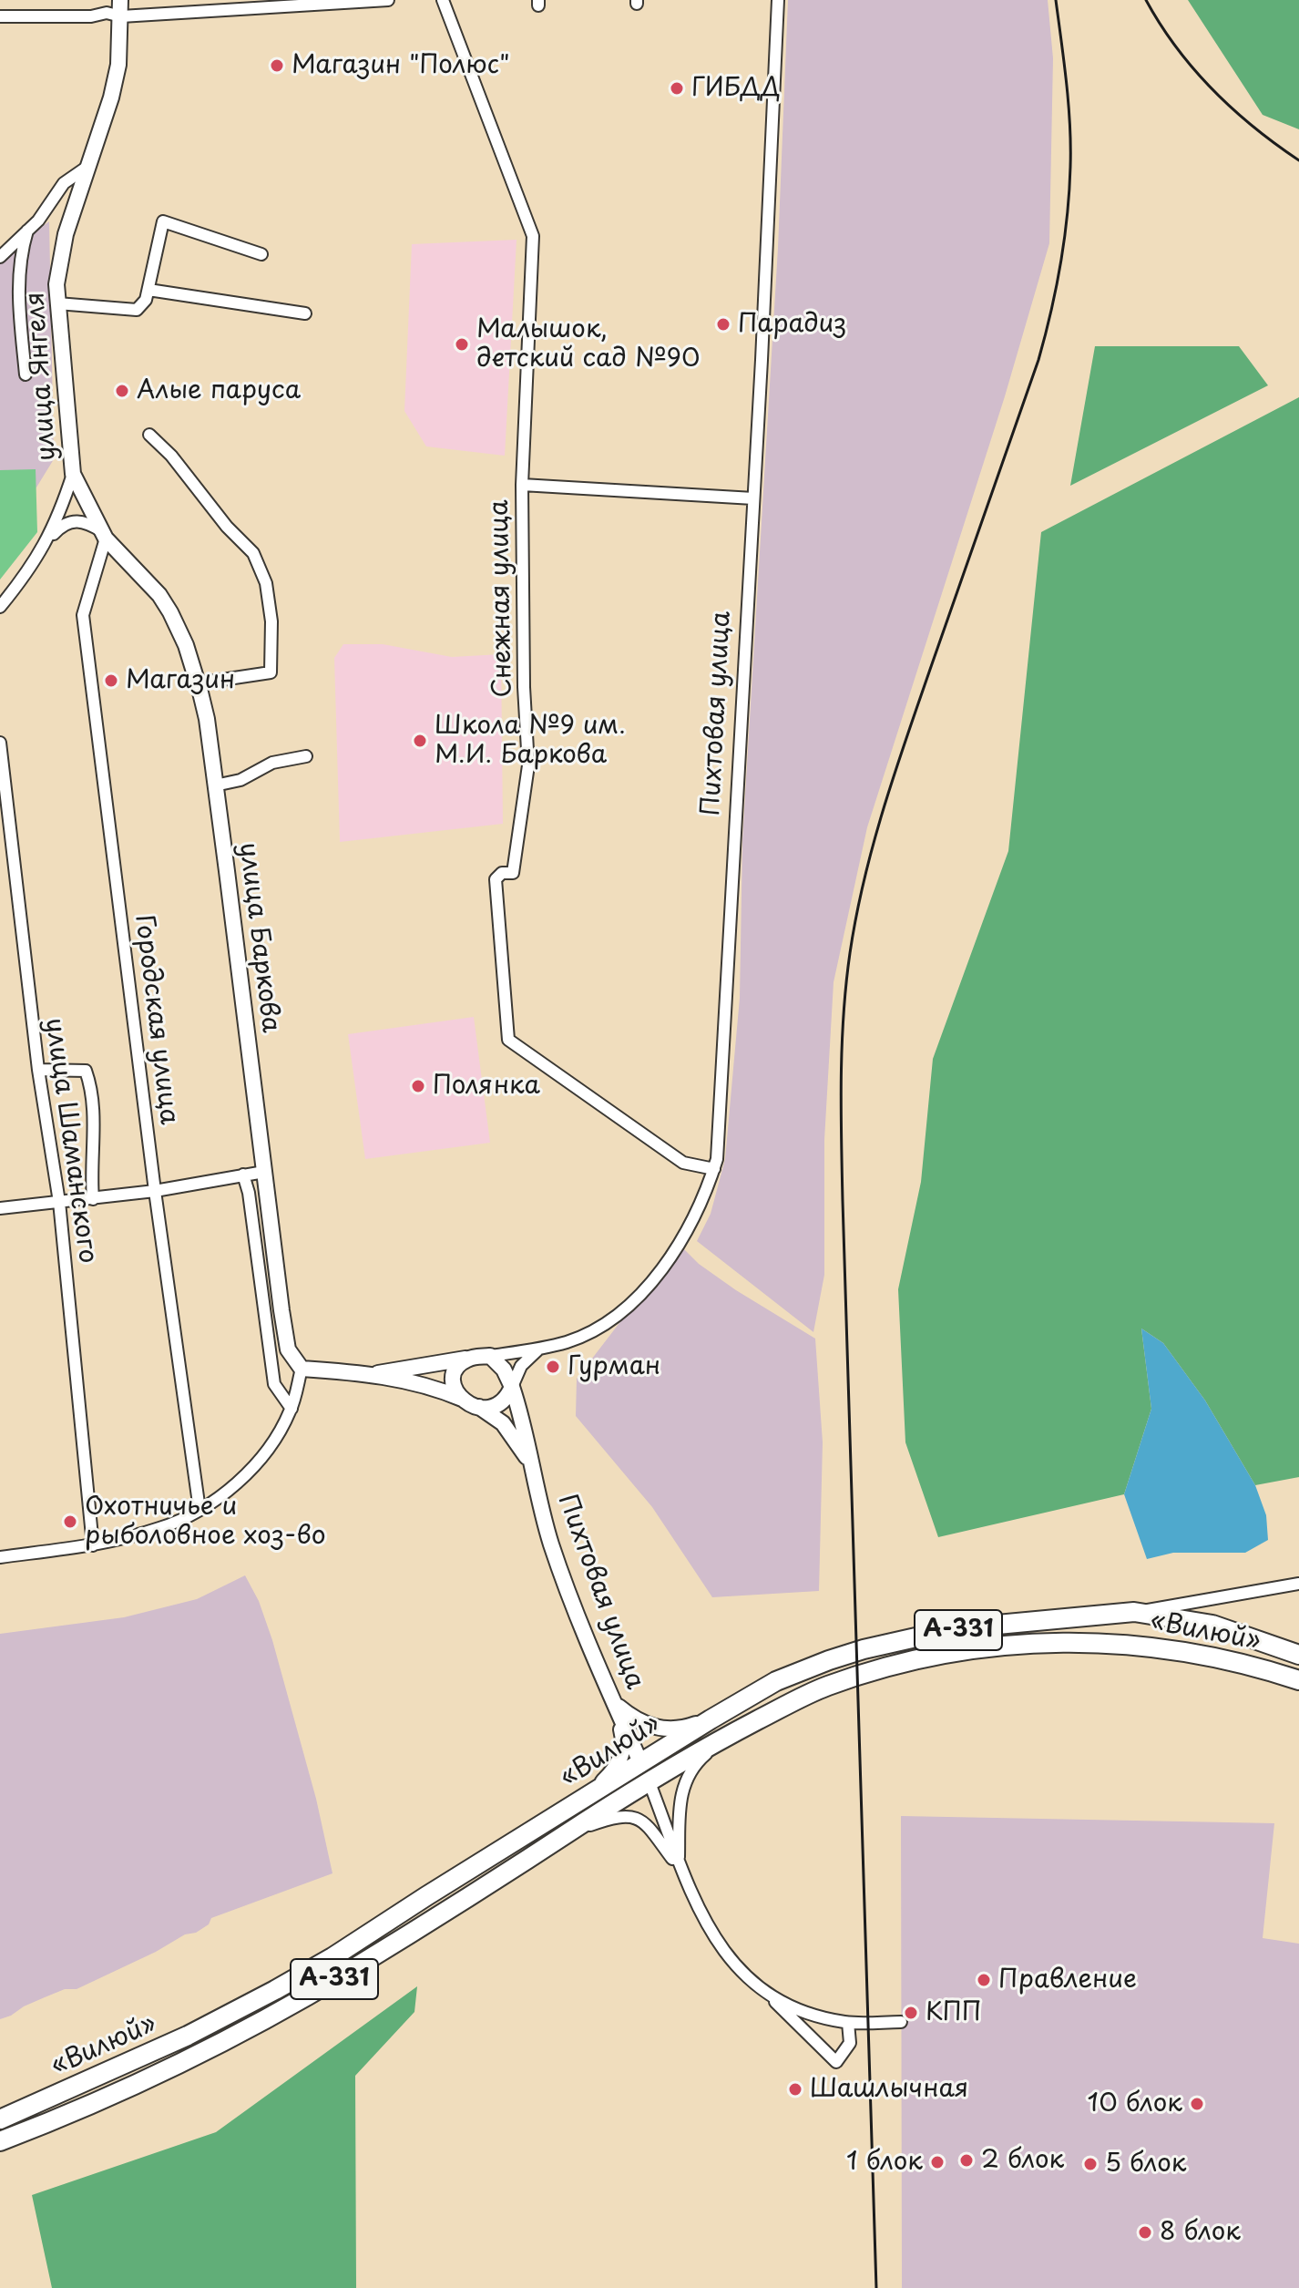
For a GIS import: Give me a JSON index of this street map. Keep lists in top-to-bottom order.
{
  "streets": {
    "highway": ["Пихтовая улица", "А-331", "«Вилюй»"],
    "main road": ["улица Янгеля", "улица Баркова"],
    "street": ["Снежная улица", "Городская улица", "улица Шаманского"]
  },
  "crossings": [
    ["улица Янгеля", "улица Баркова"],
    ["Снежная улица", "Пихтовая улица"],
    ["Пихтовая улица", "«Вилюй»"],
    ["улица Баркова", "Городская улица"]
  ],
  "places": [
    "Магазин \"Полюс\"",
    "ГИБДД",
    "Парадиз",
    "Малышок, детский сад №90",
    "Алые паруса",
    "Магазин",
    "Школа №9 им. М.И. Баркова",
    "Полянка",
    "Гурман",
    "Охотничье и рыболовное хоз-во",
    "Правление",
    "КПП",
    "Шашлычная",
    "10 блок",
    "2 блок",
    "1 блок",
    "5 блок",
    "8 блок"
  ]
}
